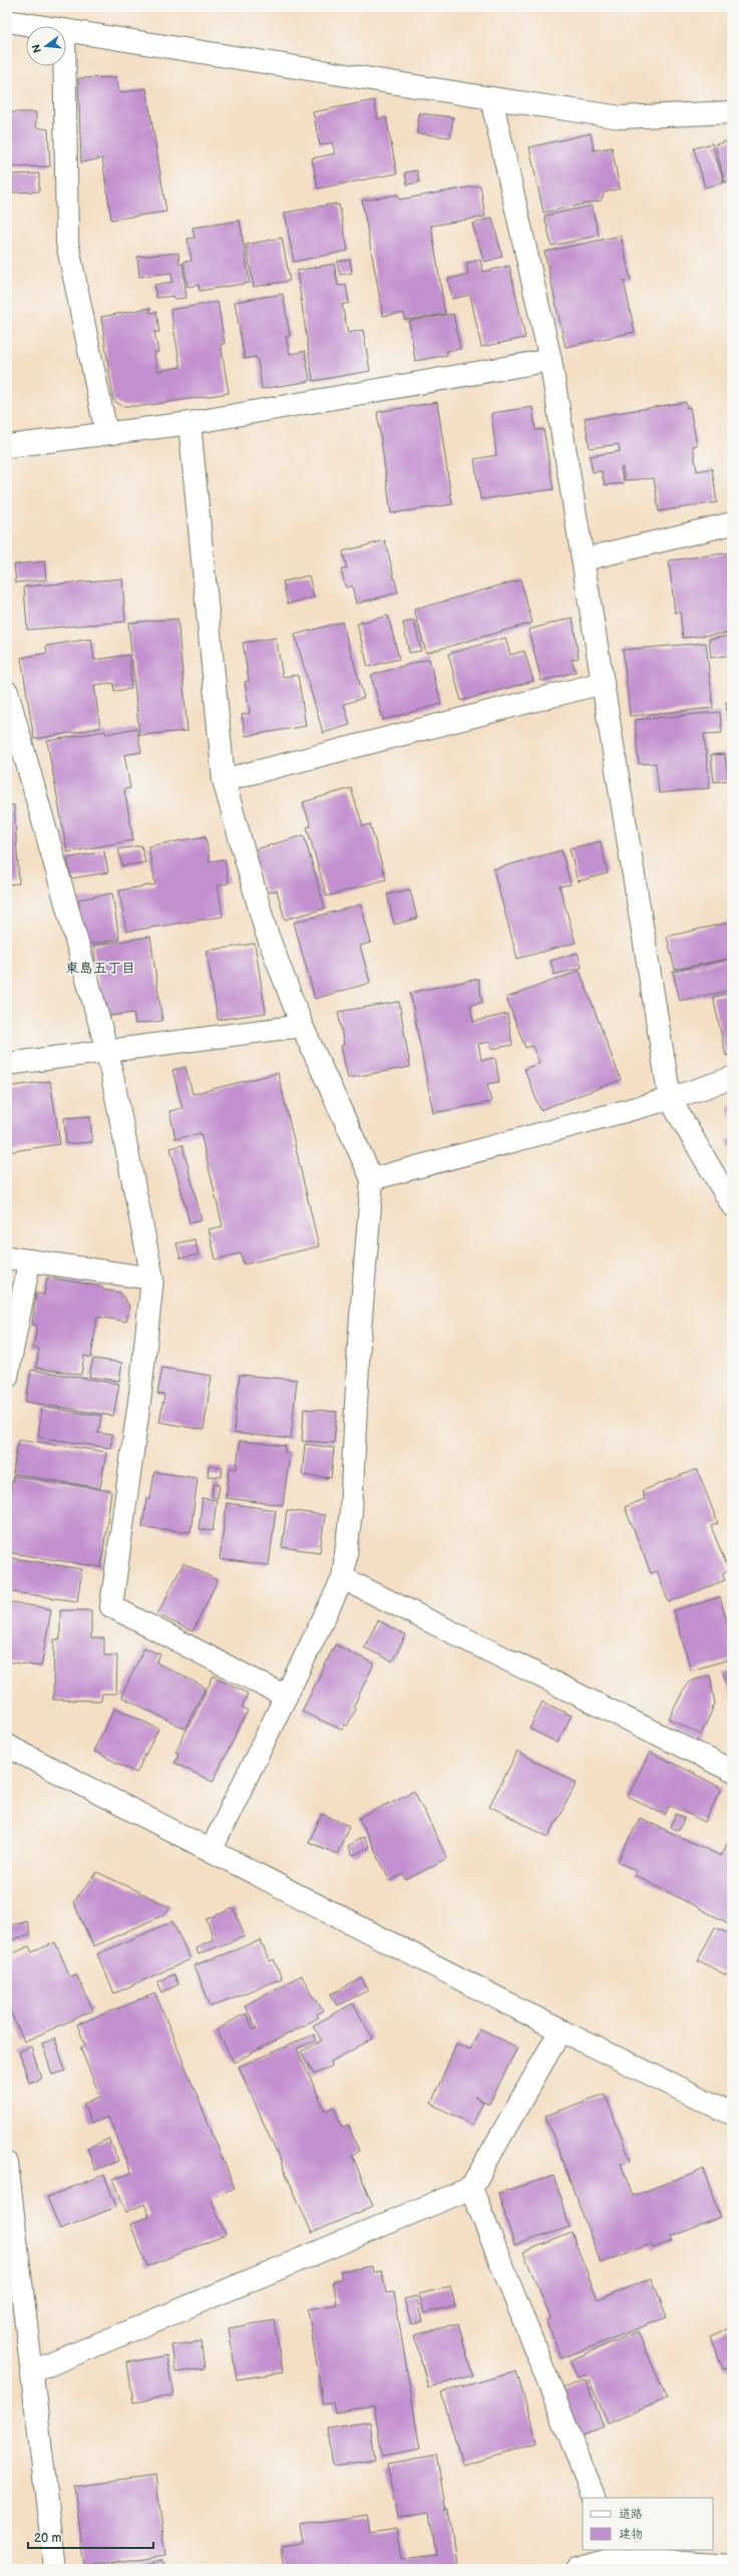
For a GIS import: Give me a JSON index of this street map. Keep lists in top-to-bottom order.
{
  "districts": ["東島五丁目"],
  "legend": ["道路", "建物"],
  "scale_bar": "20 m",
  "north": "left"
}
